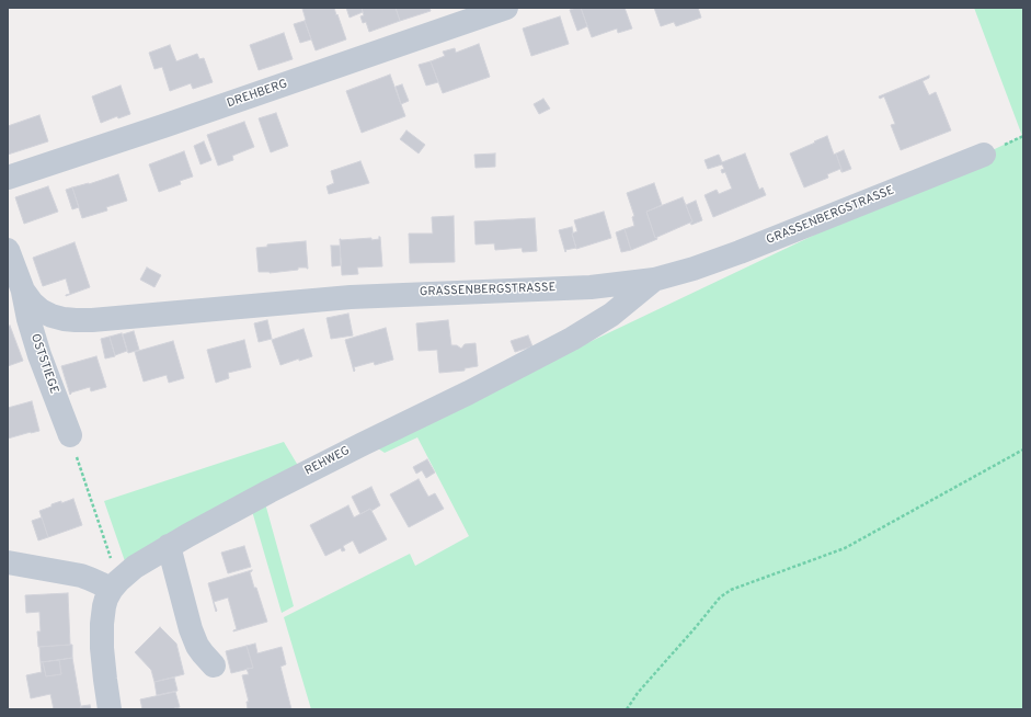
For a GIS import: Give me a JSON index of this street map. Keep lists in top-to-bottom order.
{
  "streets": {
    "street": [
      "DREHBERG",
      "GRASSENBERGSTRASSE",
      "OSTSTIEGE",
      "REHWEG"
    ]
  },
  "crossings": [
    ["GRASSENBERGSTRASSE", "OSTSTIEGE"],
    ["GRASSENBERGSTRASSE", "REHWEG"]
  ]
}
